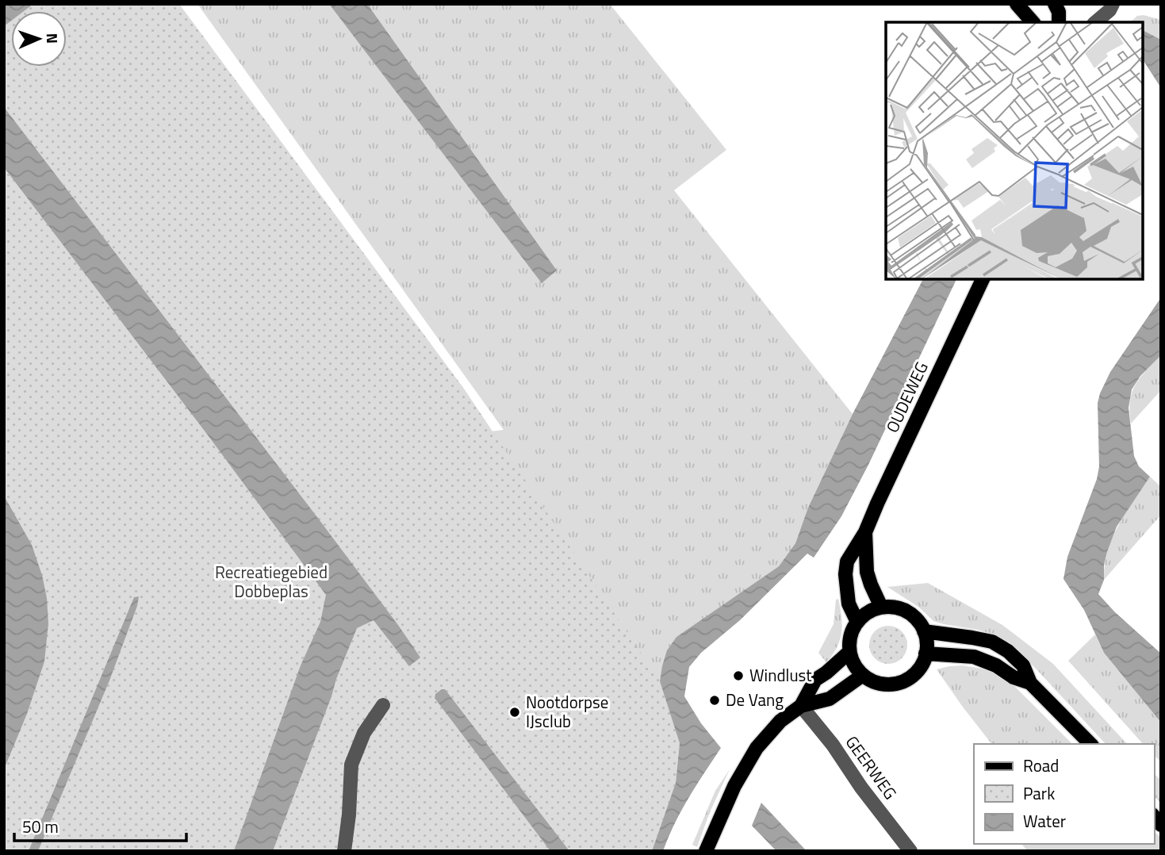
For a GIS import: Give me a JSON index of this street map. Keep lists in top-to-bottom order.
{
  "streets": {
    "main road": ["OUDEWEG"],
    "street": ["GEERWEG"]
  },
  "parks": ["Recreatiegebied Dobbeplas"],
  "places": ["Windlust", "De Vang", "Nootdorpse IJsclub"],
  "legend": ["Road", "Park", "Water"],
  "scale_bar": "50 m",
  "north": "right"
}
